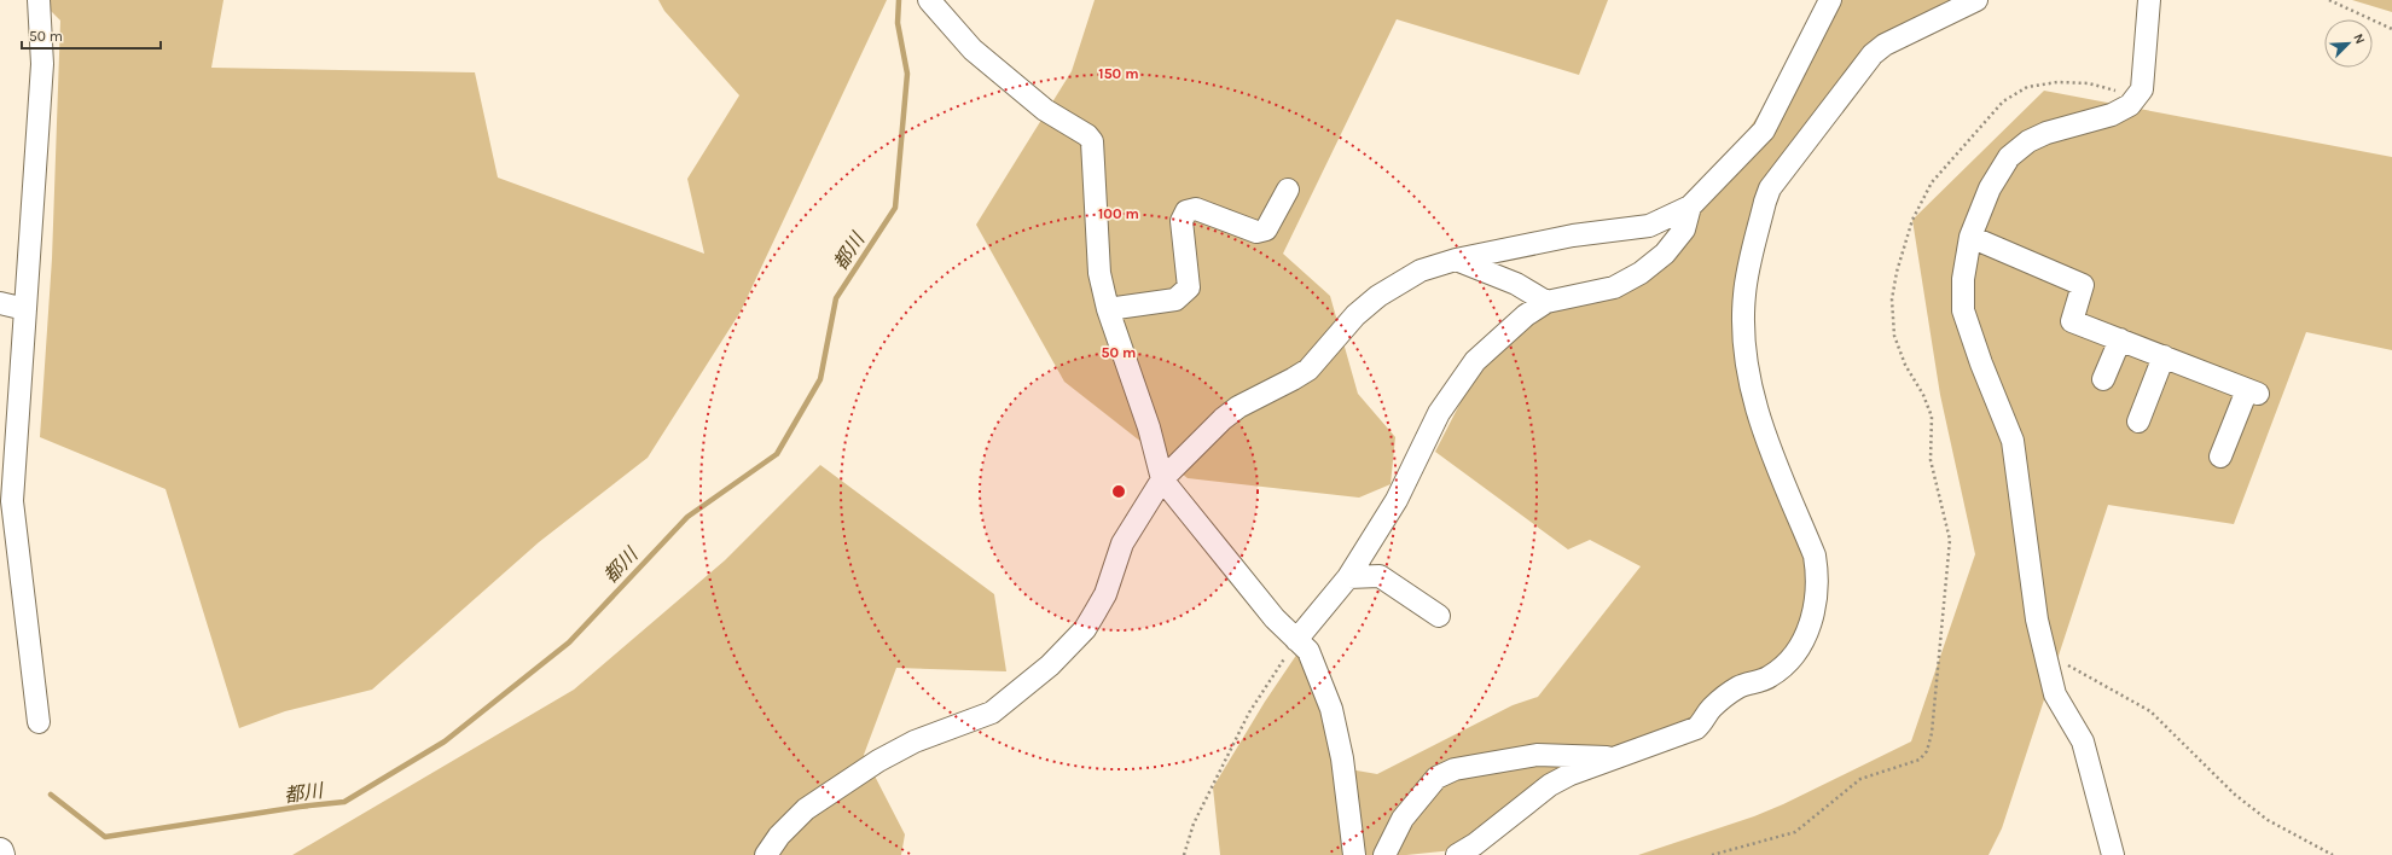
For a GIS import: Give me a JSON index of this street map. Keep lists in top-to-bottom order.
{
  "water": ["都川"],
  "scale_bar": "50 m",
  "north": "top right",
  "rings": ["150 m", "100 m", "50 m"]
}
